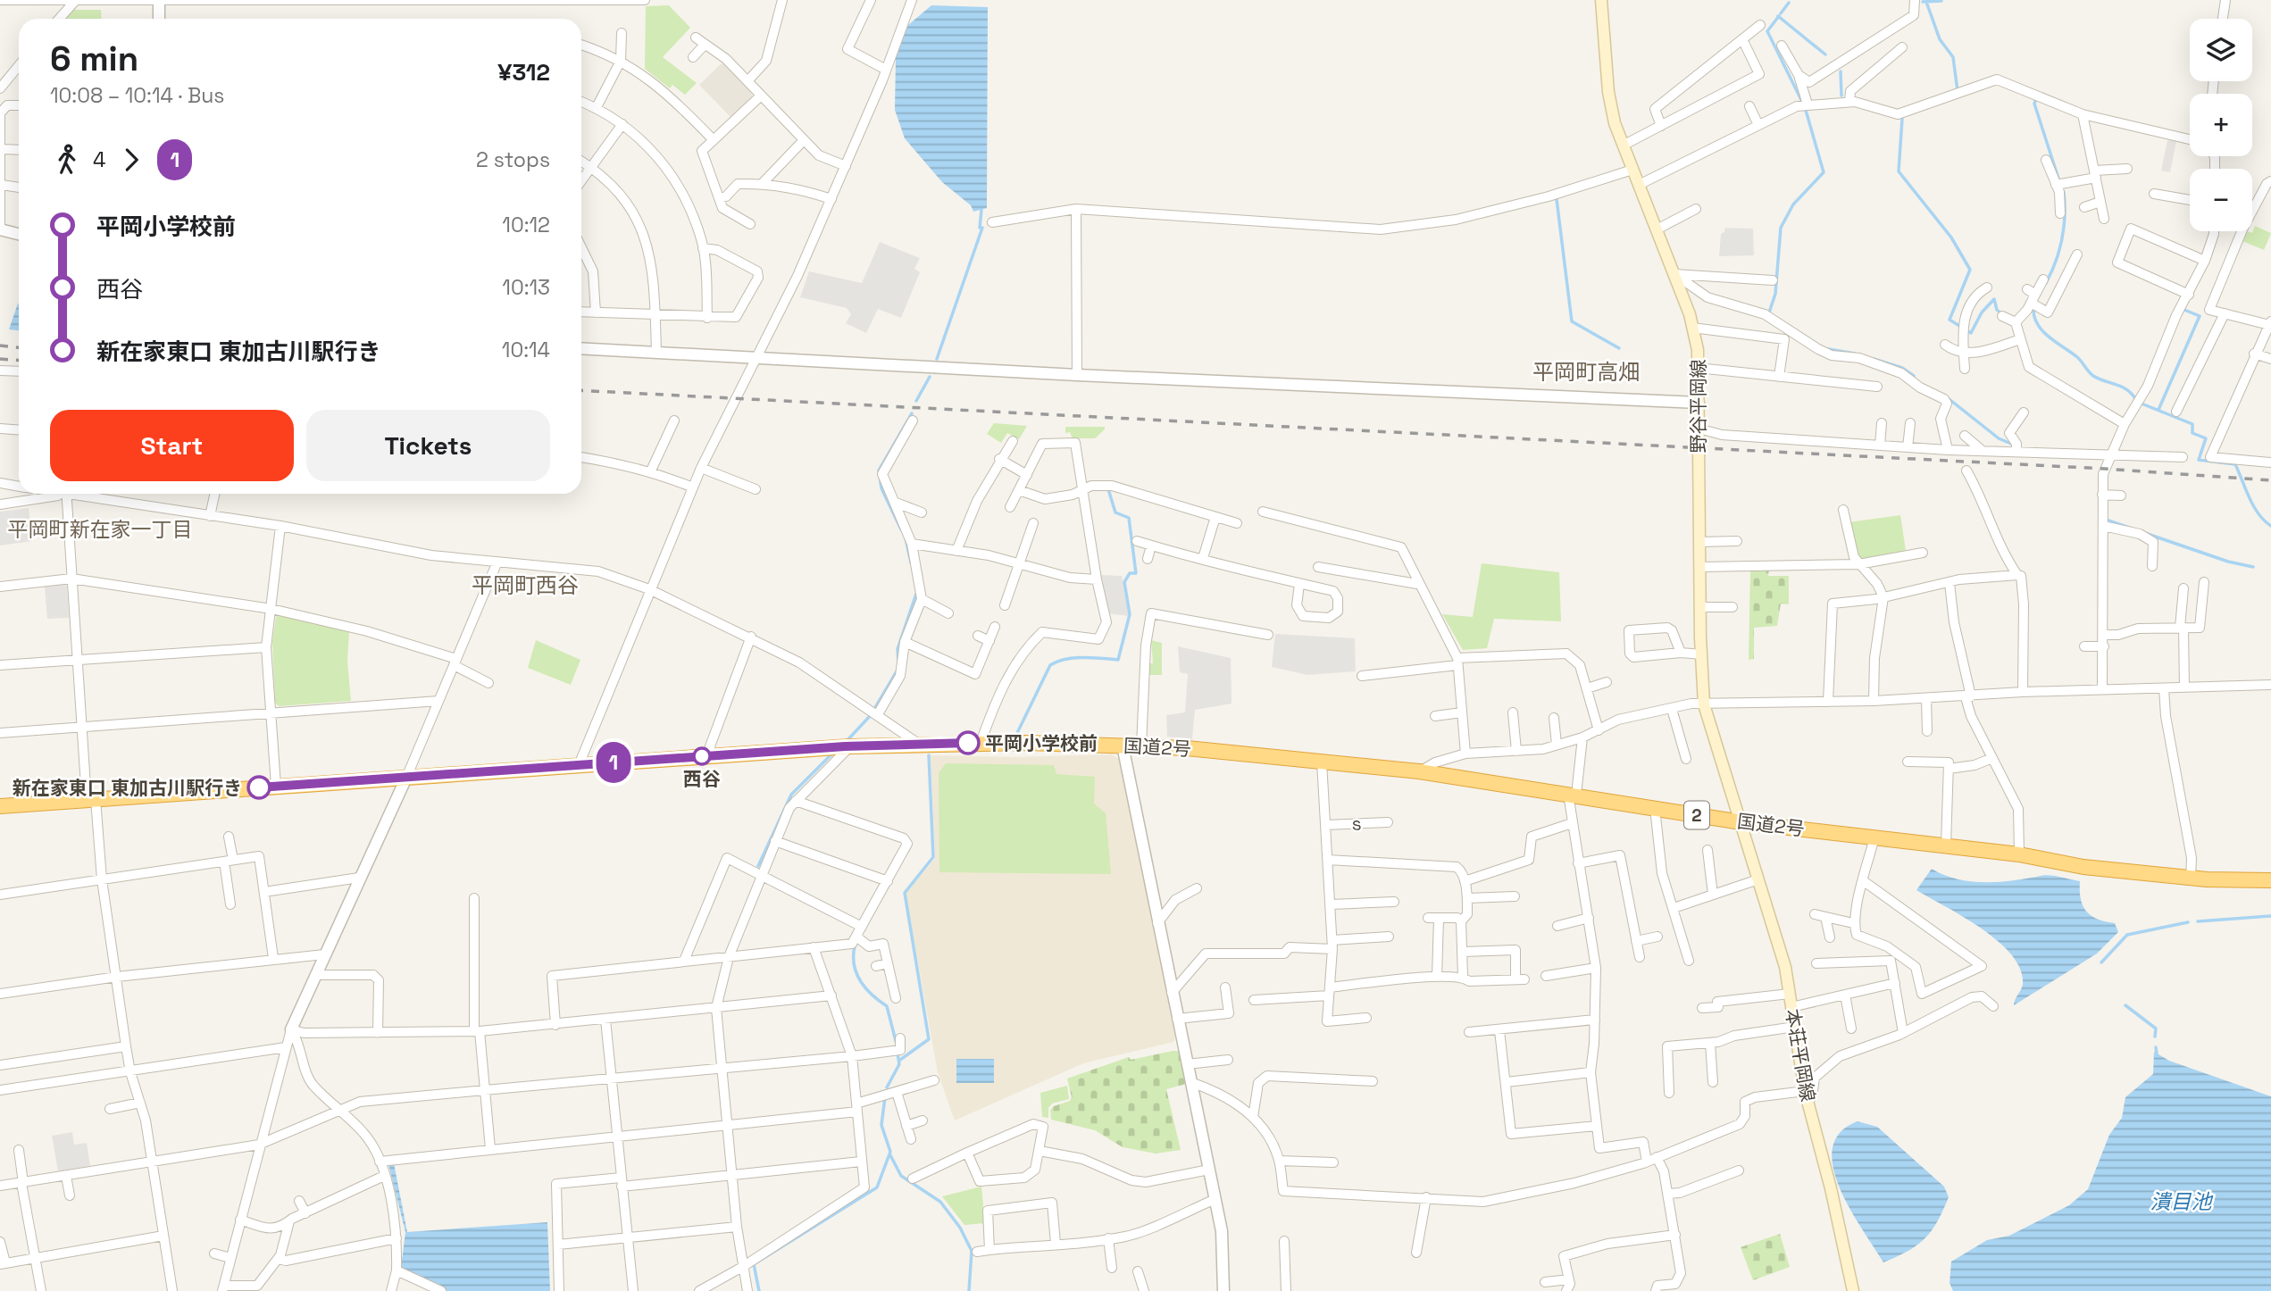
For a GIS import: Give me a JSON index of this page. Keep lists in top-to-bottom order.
{
  "streets": {
    "highway": ["国道2号", "2"],
    "main road": ["野谷平岡線", "本荘平岡線"],
    "street": ["s"]
  },
  "crossings": [
    ["野谷平岡線", "国道2号"],
    ["野谷平岡線", "本荘平岡線"],
    ["国道2号", "本荘平岡線"]
  ],
  "districts": ["平岡町高畑", "平岡町新在家一丁目", "平岡町西谷"],
  "water": ["潰目池"],
  "places": ["平岡小学校前", "西谷", "新在家東口 東加古川駅行き"],
  "lines": ["bus line 1"],
  "page": {
    "on_map": "1",
    "map_buttons": ["+", "−"],
    "heading": ["6 min", "10:08 – 10:14 · Bus", "¥312"],
    "legs": ["4", "1", "2 stops"],
    "list": [
      {
        "name": "平岡小学校前",
        "value": "10:12"
      },
      {
        "name": "西谷",
        "value": "10:13"
      },
      {
        "name": "新在家東口 東加古川駅行き",
        "value": "10:14"
      }
    ],
    "buttons": ["Start", "Tickets"]
  }
}
